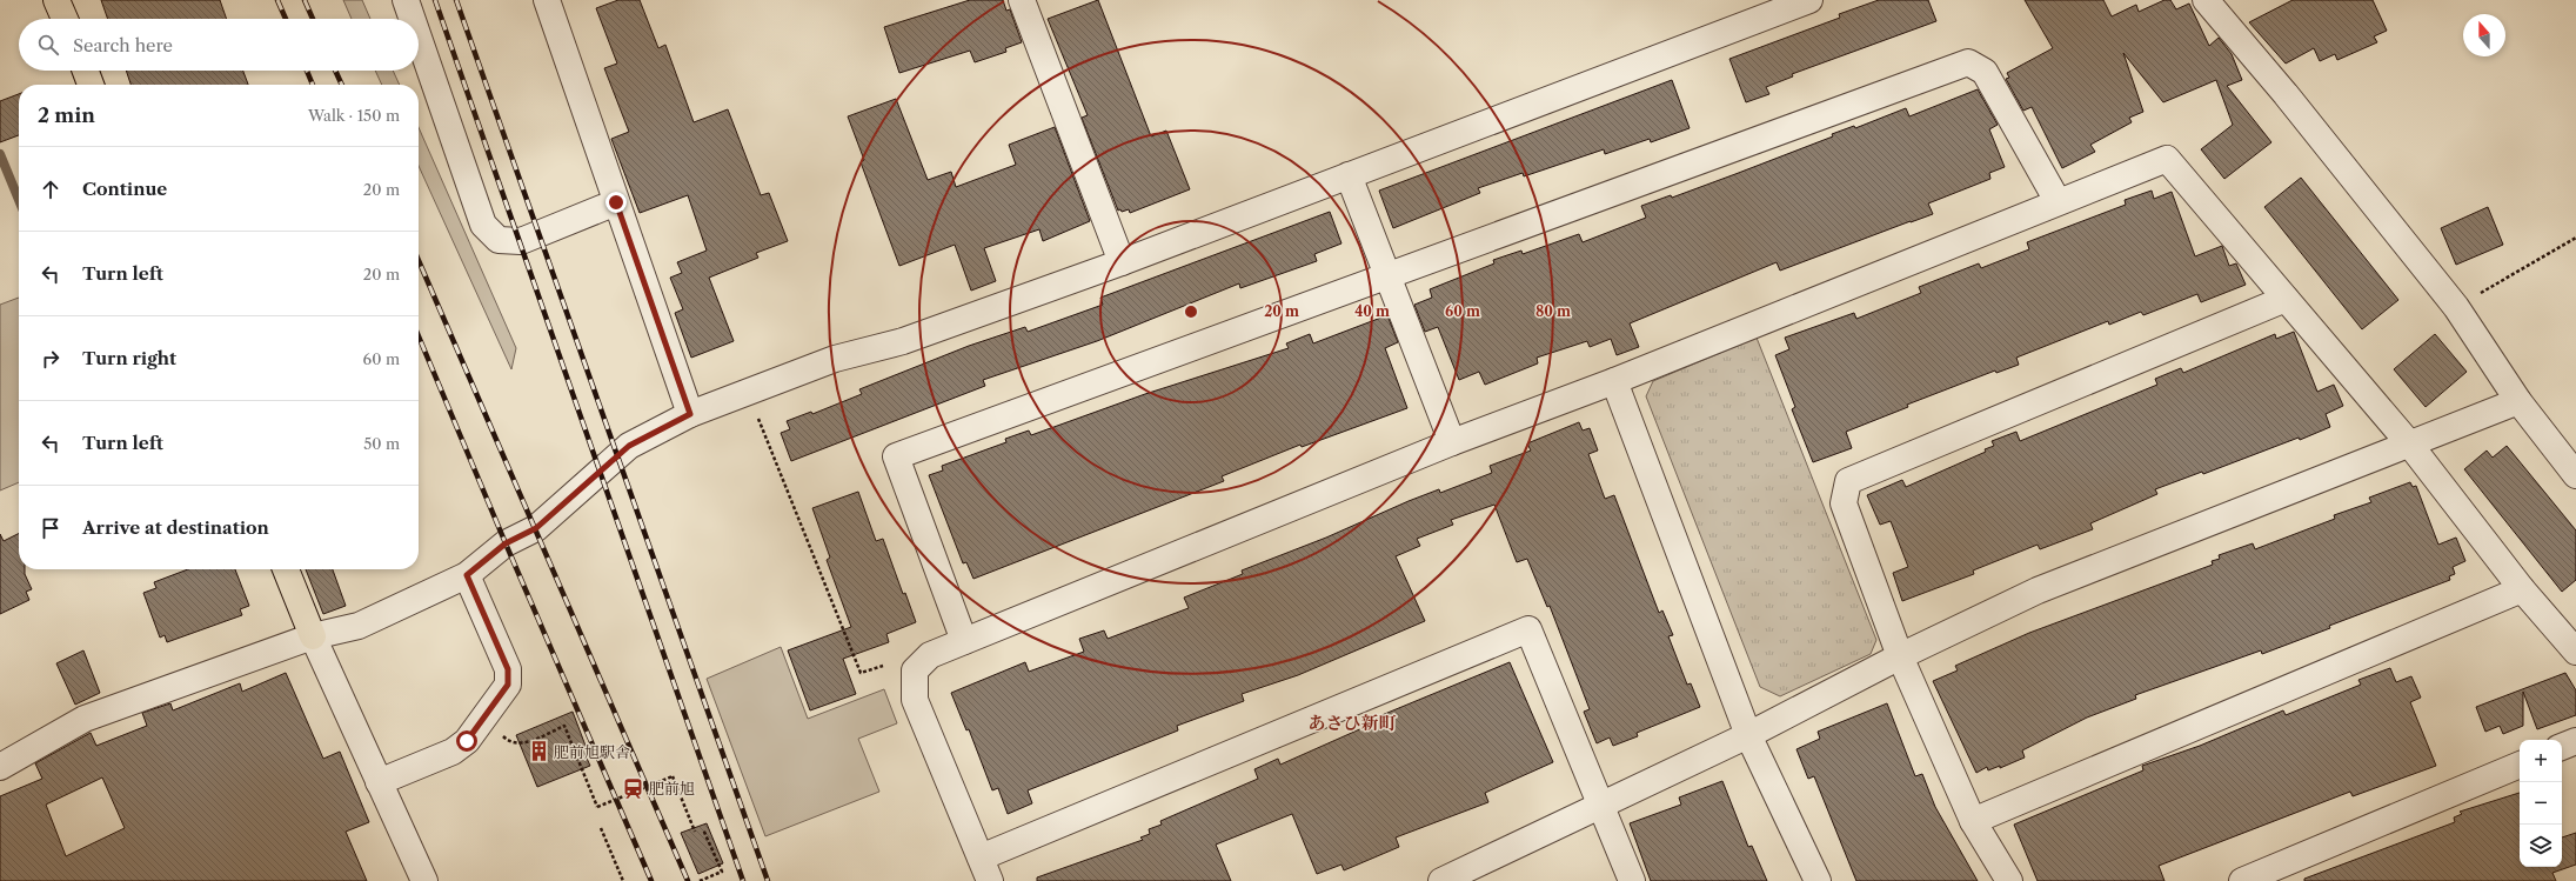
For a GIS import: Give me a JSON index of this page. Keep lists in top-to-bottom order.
{
  "districts": ["あさひ新町"],
  "places": {
    "building": ["肥前旭駅舎"],
    "station": ["肥前旭"]
  },
  "north": "top",
  "page": {
    "search": "Search here",
    "heading": ["2 min", "Walk · 150 m"],
    "list": [
      ["Continue", "20 m"],
      ["Turn left", "20 m"],
      ["Turn right", "60 m"],
      ["Turn left", "50 m"],
      "Arrive at destination"
    ],
    "map_buttons": ["+", "−"]
  },
  "rings": [
    "20 m",
    "40 m",
    "60 m",
    "80 m"
  ]
}
